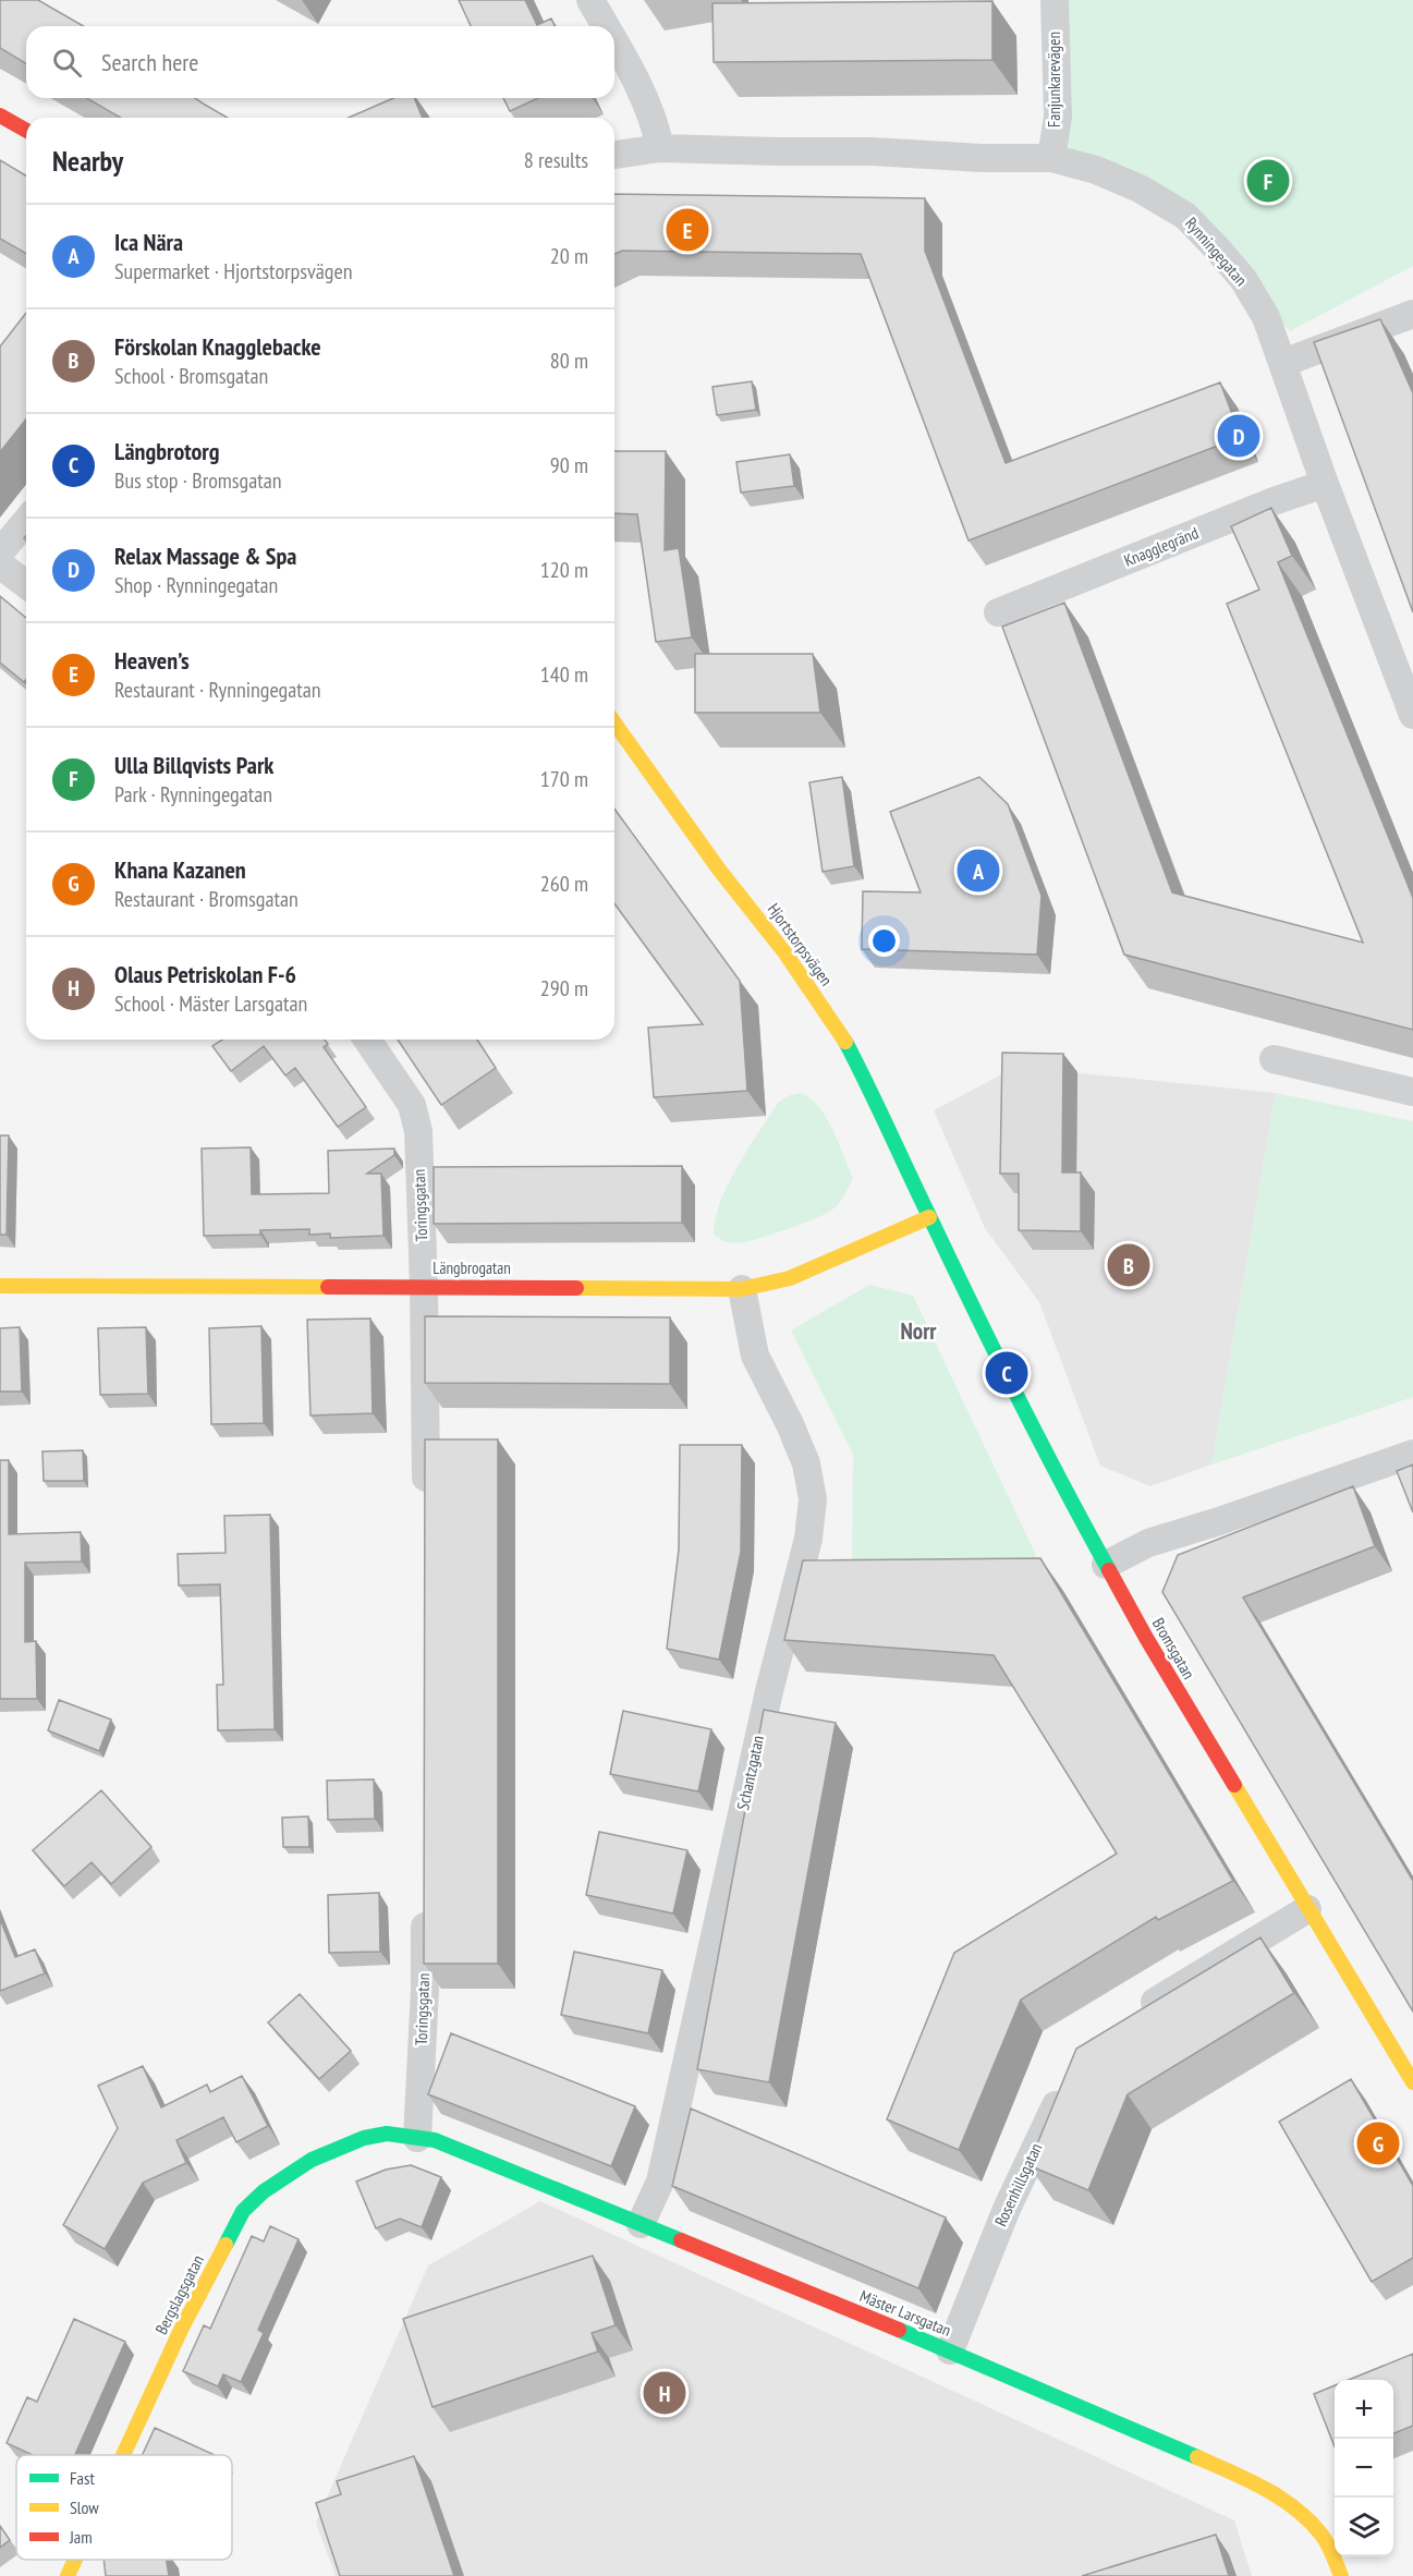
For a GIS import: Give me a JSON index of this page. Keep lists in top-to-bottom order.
{
  "streets": {
    "street": [
      "Fanjunkarevägen",
      "Rynningegatan",
      "Knagglegränd",
      "Hjortstorpsvägen",
      "Toringsgatan",
      "Längbrogatan",
      "Bromsgatan",
      "Schantzgatan",
      "Rosenhillsgatan",
      "Bergslagsgatan",
      "Mäster Larsgatan"
    ]
  },
  "crossings": [
    ["Fanjunkarevägen", "Rynningegatan"],
    ["Rynningegatan", "Knagglegränd"],
    ["Hjortstorpsvägen", "Längbrogatan"],
    ["Hjortstorpsvägen", "Bromsgatan"],
    ["Toringsgatan", "Längbrogatan"],
    ["Toringsgatan", "Bergslagsgatan"],
    ["Toringsgatan", "Mäster Larsgatan"],
    ["Längbrogatan", "Bromsgatan"],
    ["Längbrogatan", "Schantzgatan"],
    ["Schantzgatan", "Mäster Larsgatan"],
    ["Rosenhillsgatan", "Mäster Larsgatan"],
    ["Bergslagsgatan", "Mäster Larsgatan"]
  ],
  "districts": ["Norr"],
  "legend": ["Fast", "Slow", "Jam"],
  "page": {
    "search": "Search here",
    "heading": ["Nearby", "8 results"],
    "pins": [
      "F",
      "E",
      "D",
      "A",
      "B",
      "C",
      "G",
      "H"
    ],
    "list": [
      {
        "mark": "A",
        "name": "Ica Nära",
        "note": "Supermarket · Hjortstorpsvägen",
        "value": "20 m"
      },
      {
        "mark": "B",
        "name": "Förskolan Knagglebacke",
        "note": "School · Bromsgatan",
        "value": "80 m"
      },
      {
        "mark": "C",
        "name": "Längbrotorg",
        "note": "Bus stop · Bromsgatan",
        "value": "90 m"
      },
      {
        "mark": "D",
        "name": "Relax Massage & Spa",
        "note": "Shop · Rynningegatan",
        "value": "120 m"
      },
      {
        "mark": "E",
        "name": "Heaven’s",
        "note": "Restaurant · Rynningegatan",
        "value": "140 m"
      },
      {
        "mark": "F",
        "name": "Ulla Billqvists Park",
        "note": "Park · Rynningegatan",
        "value": "170 m"
      },
      {
        "mark": "G",
        "name": "Khana Kazanen",
        "note": "Restaurant · Bromsgatan",
        "value": "260 m"
      },
      {
        "mark": "H",
        "name": "Olaus Petriskolan F-6",
        "note": "School · Mäster Larsgatan",
        "value": "290 m"
      }
    ],
    "map_buttons": ["+", "−"]
  }
}
